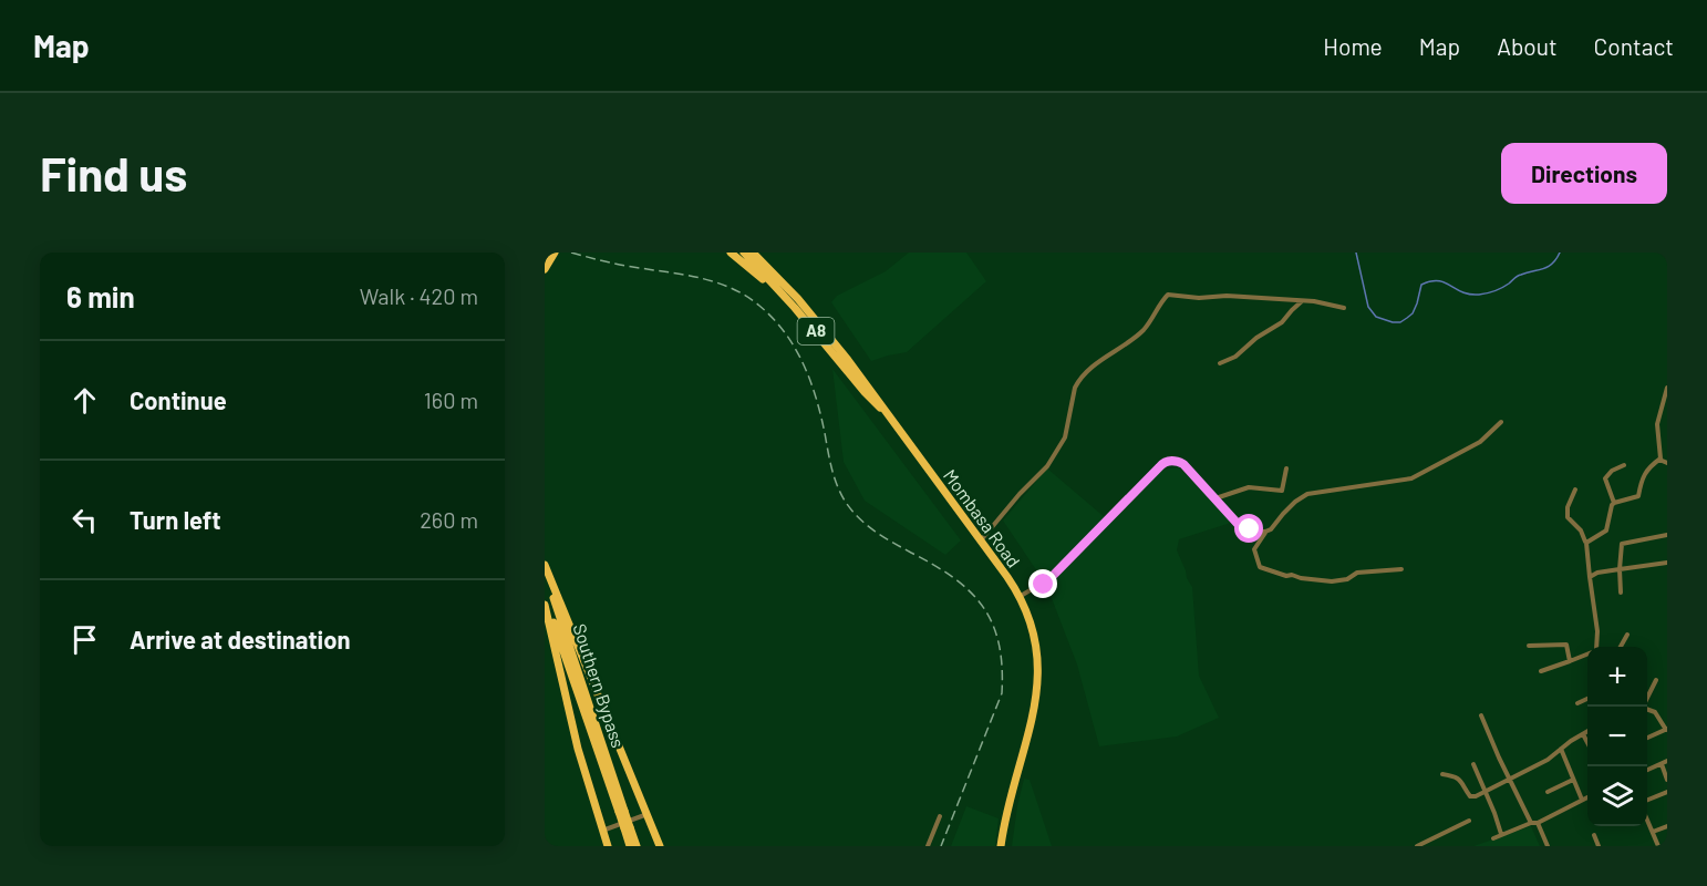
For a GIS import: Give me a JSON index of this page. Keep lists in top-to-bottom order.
{
  "streets": {
    "highway": ["A8", "Mombasa Road", "Southern Bypass"]
  },
  "page": {
    "header": "Map",
    "nav": [
      "Home",
      "Map",
      "About",
      "Contact"
    ],
    "buttons": "Directions",
    "title": "Find us",
    "heading": ["6 min", "Walk · 420 m"],
    "list": [
      ["Continue", "160 m"],
      ["Turn left", "260 m"],
      "Arrive at destination"
    ],
    "map_buttons": ["+", "−"]
  }
}
